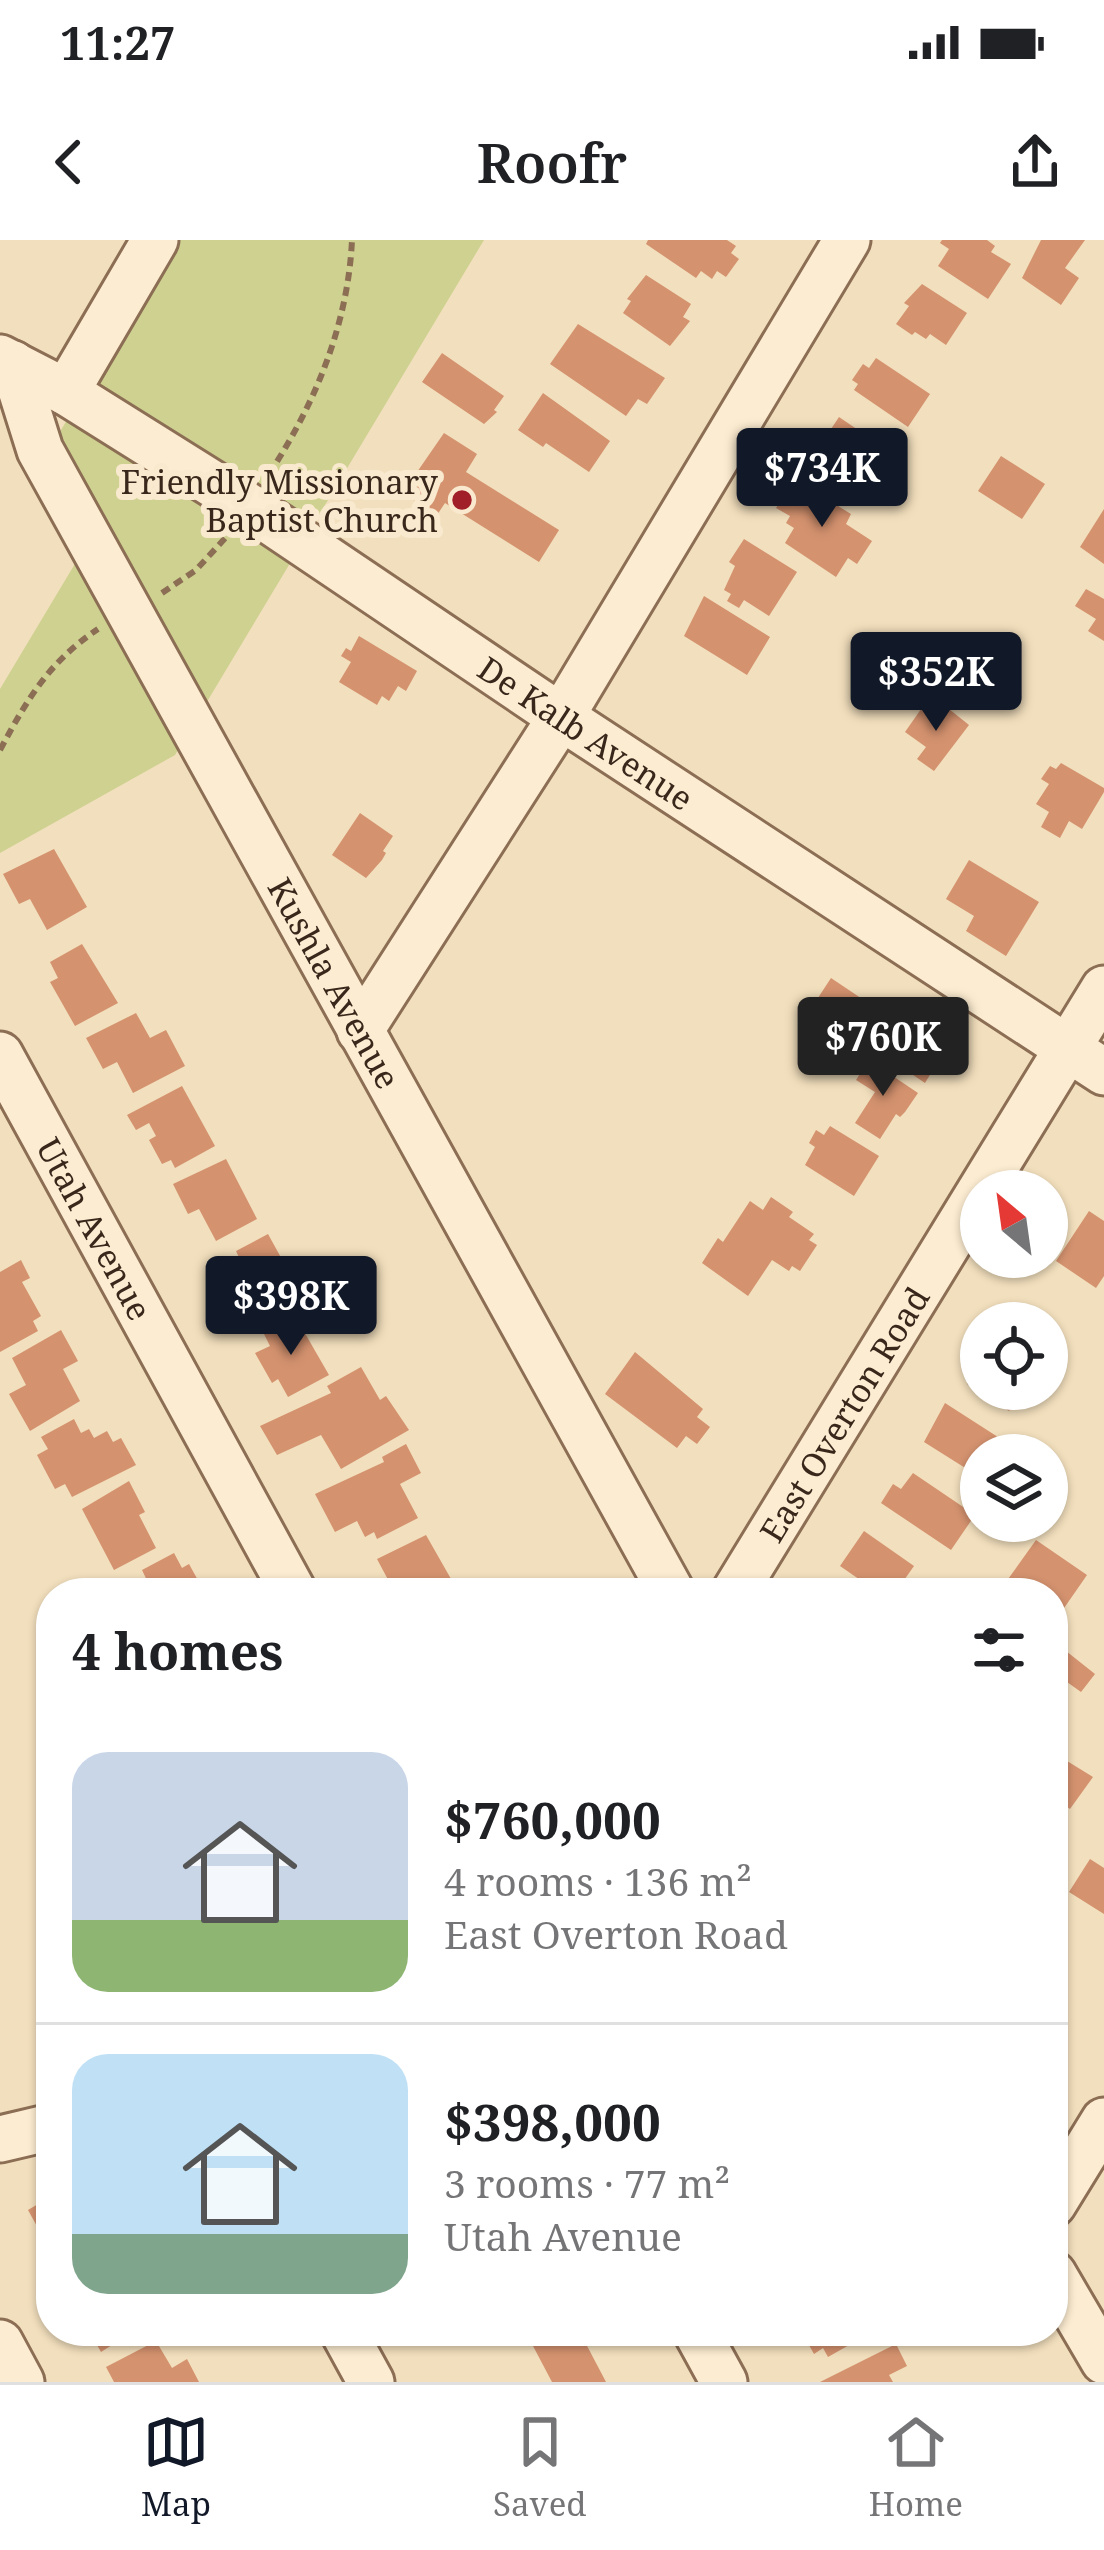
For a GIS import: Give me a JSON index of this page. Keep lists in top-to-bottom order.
{
  "streets": {
    "street": [
      "De Kalb Avenue",
      "Kushla Avenue",
      "Utah Avenue",
      "East Overton Road"
    ]
  },
  "crossings": [
    ["De Kalb Avenue", "Kushla Avenue"],
    ["De Kalb Avenue", "East Overton Road"]
  ],
  "places": ["Friendly Missionary Baptist Church"],
  "north": "top left",
  "page": {
    "status": "11:27",
    "header": "Roofr",
    "price": [
      "$734K",
      "$352K",
      "$760K",
      "$398K"
    ],
    "heading": "4 homes",
    "list": [
      {
        "name": "$760,000",
        "note": "4 rooms · 136 m² · East Overton Road"
      },
      {
        "name": "$398,000",
        "note": "3 rooms · 77 m² · Utah Avenue"
      }
    ],
    "tabs": ["Map", "Saved", "Home"]
  }
}
